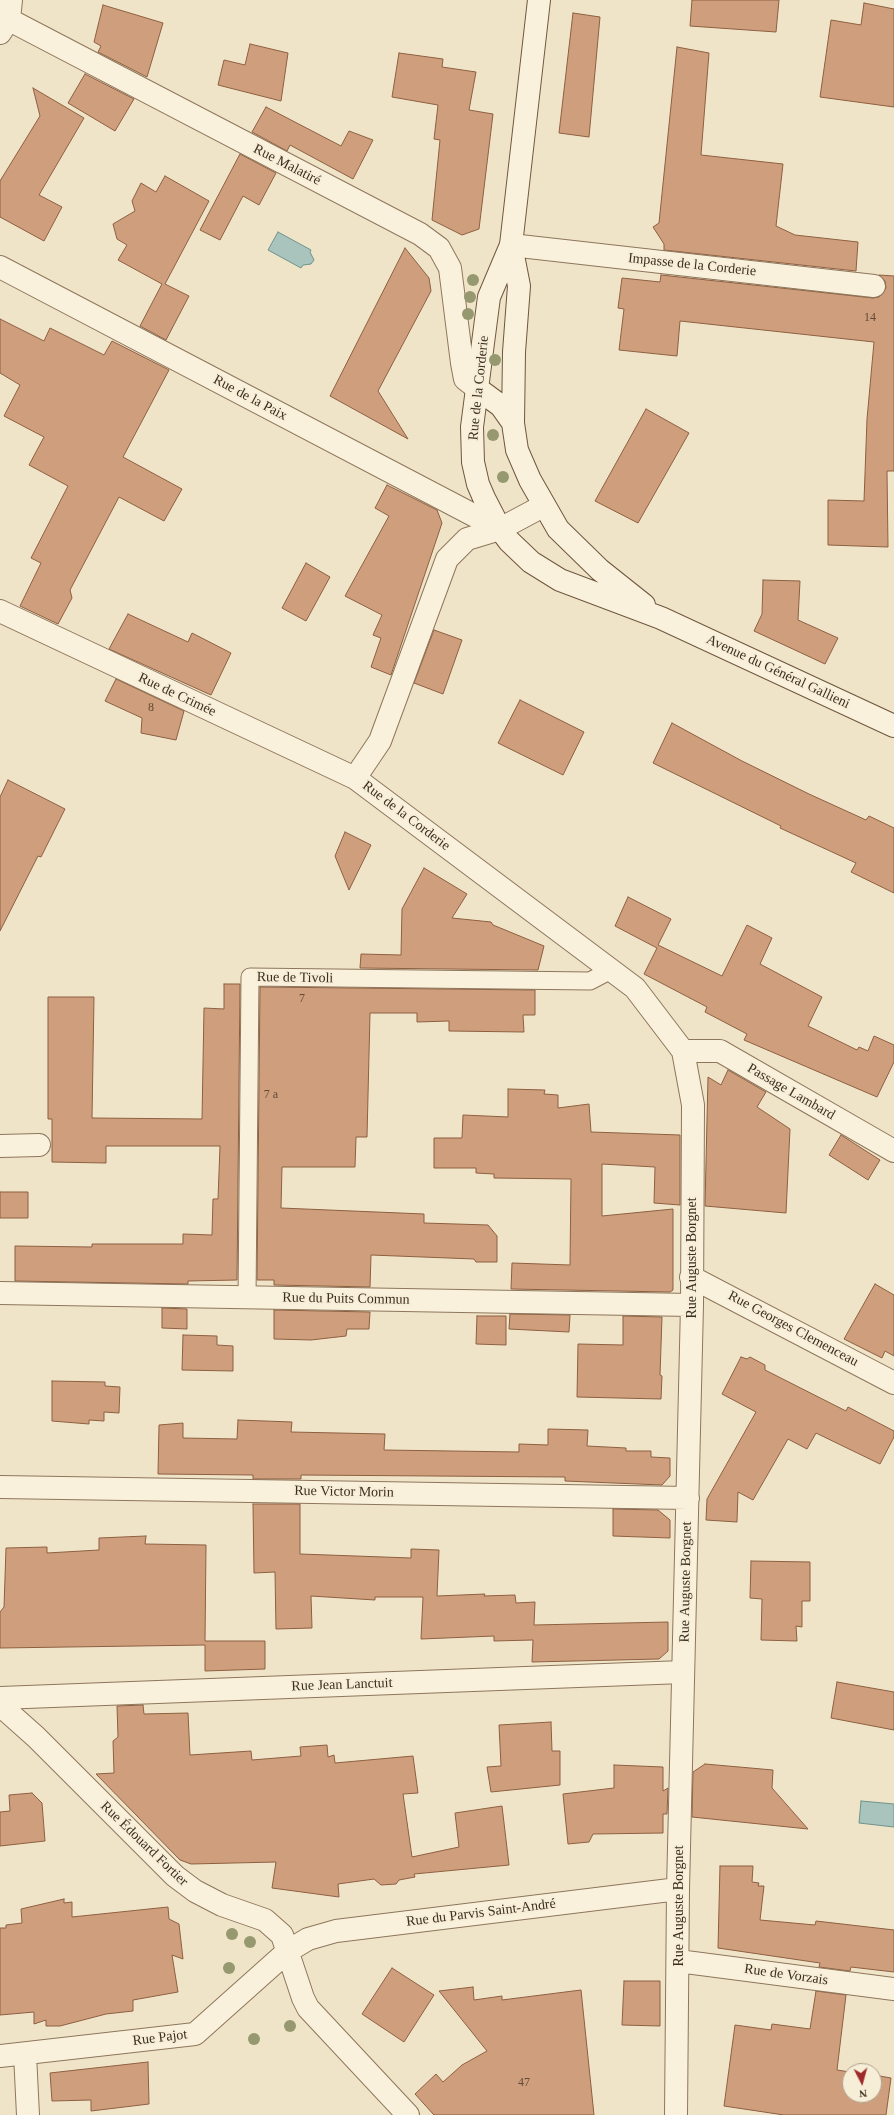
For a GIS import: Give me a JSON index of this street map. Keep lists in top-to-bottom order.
{
  "streets": {
    "street": [
      "Rue Malatiré",
      "Impasse de la Corderie",
      "Rue de la Corderie",
      "Rue de la Paix",
      "Avenue du Général Gallieni",
      "Rue de Crimée",
      "Passage Lambard",
      "Rue Auguste Borgnet",
      "Rue du Puits Commun",
      "Rue Georges Clemenceau",
      "Rue Victor Morin",
      "Rue Jean Lanctuit",
      "Rue Édouard Fortier",
      "Rue du Parvis Saint-André",
      "Rue de Vorzais",
      "Rue Pajot"
    ],
    "lane": ["Rue de Tivoli"]
  },
  "crossings": [
    ["Rue Malatiré", "Rue de la Corderie"],
    ["Impasse de la Corderie", "Rue de la Corderie"],
    ["Rue de la Corderie", "Rue de la Paix"],
    ["Rue de la Corderie", "Avenue du Général Gallieni"],
    ["Rue de la Corderie", "Rue de Crimée"],
    ["Rue de la Corderie", "Rue de Tivoli"],
    ["Rue de la Corderie", "Passage Lambard"],
    ["Rue de la Corderie", "Rue Auguste Borgnet"],
    ["Rue de Tivoli", "Rue du Puits Commun"],
    ["Passage Lambard", "Rue Auguste Borgnet"],
    ["Rue Auguste Borgnet", "Rue du Puits Commun"],
    ["Rue Auguste Borgnet", "Rue Georges Clemenceau"],
    ["Rue Auguste Borgnet", "Rue Victor Morin"],
    ["Rue Auguste Borgnet", "Rue Jean Lanctuit"],
    ["Rue Auguste Borgnet", "Rue du Parvis Saint-André"],
    ["Rue Auguste Borgnet", "Rue de Vorzais"],
    ["Rue Édouard Fortier", "Rue du Parvis Saint-André"],
    ["Rue Édouard Fortier", "Rue Pajot"],
    ["Rue du Parvis Saint-André", "Rue Pajot"]
  ],
  "house_numbers": [
    "14",
    "8",
    "7",
    "7 a",
    "47"
  ],
  "north": "bottom"
}
